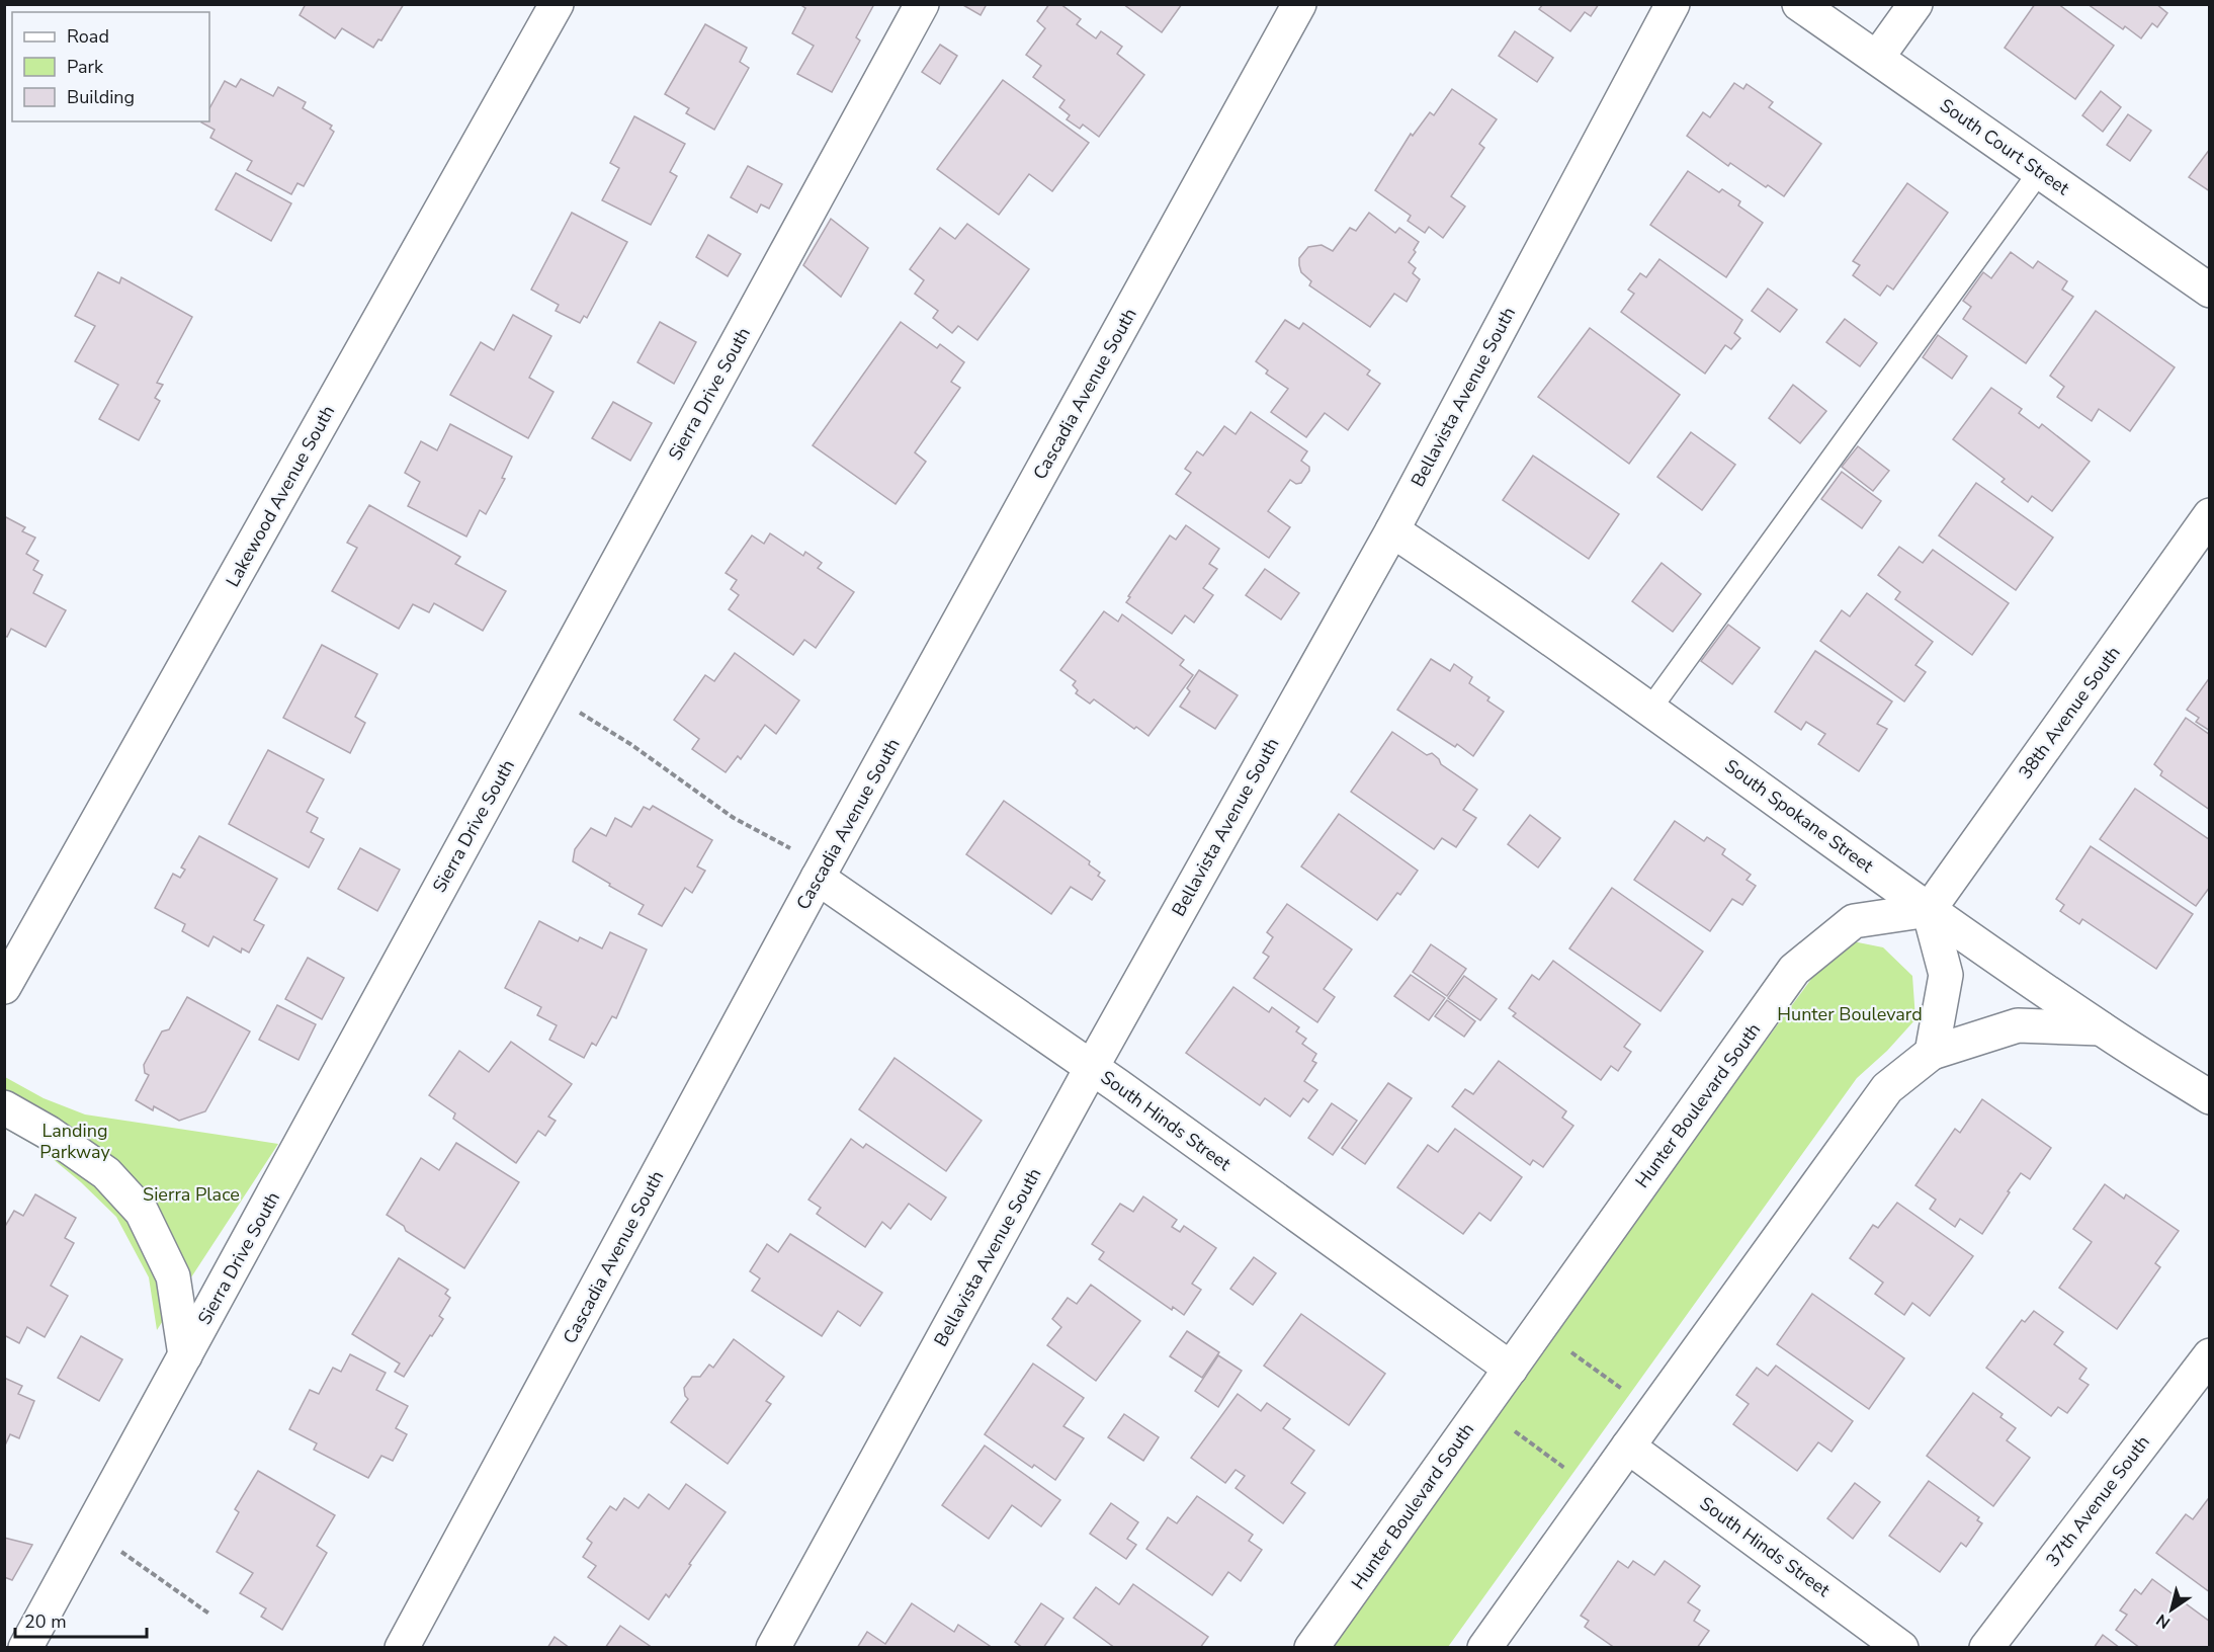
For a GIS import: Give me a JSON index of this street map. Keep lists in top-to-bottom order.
{
  "streets": {
    "street": [
      "South Court Street",
      "Sierra Drive South",
      "Cascadia Avenue South",
      "Bellavista Avenue South",
      "Lakewood Avenue South",
      "38th Avenue South",
      "South Spokane Street",
      "Hunter Boulevard South",
      "South Hinds Street",
      "37th Avenue South"
    ]
  },
  "crossings": [
    ["Cascadia Avenue South", "South Hinds Street"],
    ["Bellavista Avenue South", "South Spokane Street"],
    ["Bellavista Avenue South", "South Hinds Street"],
    ["38th Avenue South", "South Spokane Street"],
    ["38th Avenue South", "Hunter Boulevard South"],
    ["South Spokane Street", "Hunter Boulevard South"],
    ["Hunter Boulevard South", "South Hinds Street"]
  ],
  "parks": ["Hunter Boulevard", "Landing Parkway", "Sierra Place"],
  "legend": ["Road", "Park", "Building"],
  "scale_bar": "20 m",
  "north": "bottom left"
}
